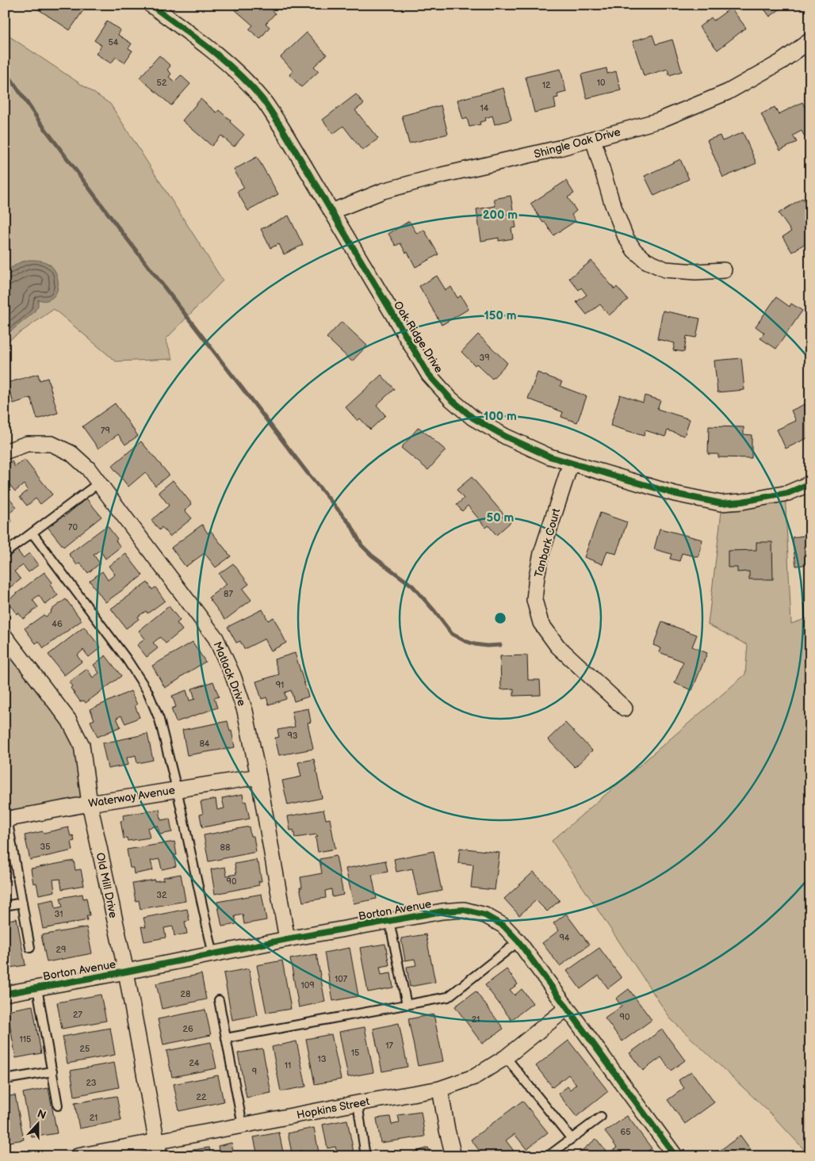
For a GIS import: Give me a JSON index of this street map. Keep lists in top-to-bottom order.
{
  "streets": {
    "street": [
      "Shingle Oak Drive",
      "Oak Ridge Drive",
      "Tanbark Court",
      "Matlack Drive",
      "Waterway Avenue",
      "Old Mill Drive",
      "Borton Avenue",
      "Hopkins Street"
    ]
  },
  "crossings": [
    ["Shingle Oak Drive", "Oak Ridge Drive"],
    ["Oak Ridge Drive", "Tanbark Court"],
    ["Matlack Drive", "Waterway Avenue"],
    ["Matlack Drive", "Borton Avenue"],
    ["Waterway Avenue", "Old Mill Drive"],
    ["Old Mill Drive", "Borton Avenue"],
    ["Old Mill Drive", "Hopkins Street"],
    ["Borton Avenue", "Hopkins Street"]
  ],
  "house_numbers": [
    "54",
    "52",
    "10",
    "12",
    "14",
    "39",
    "79",
    "70",
    "87",
    "46",
    "91",
    "93",
    "84",
    "35",
    "88",
    "90",
    "32",
    "31",
    "94",
    "29",
    "107",
    "109",
    "28",
    "27",
    "90",
    "21",
    "26",
    "115",
    "17",
    "25",
    "15",
    "13",
    "24",
    "11",
    "9",
    "23",
    "22",
    "21",
    "65"
  ],
  "north": "top",
  "rings": [
    "200 m",
    "150 m",
    "100 m",
    "50 m"
  ]
}
